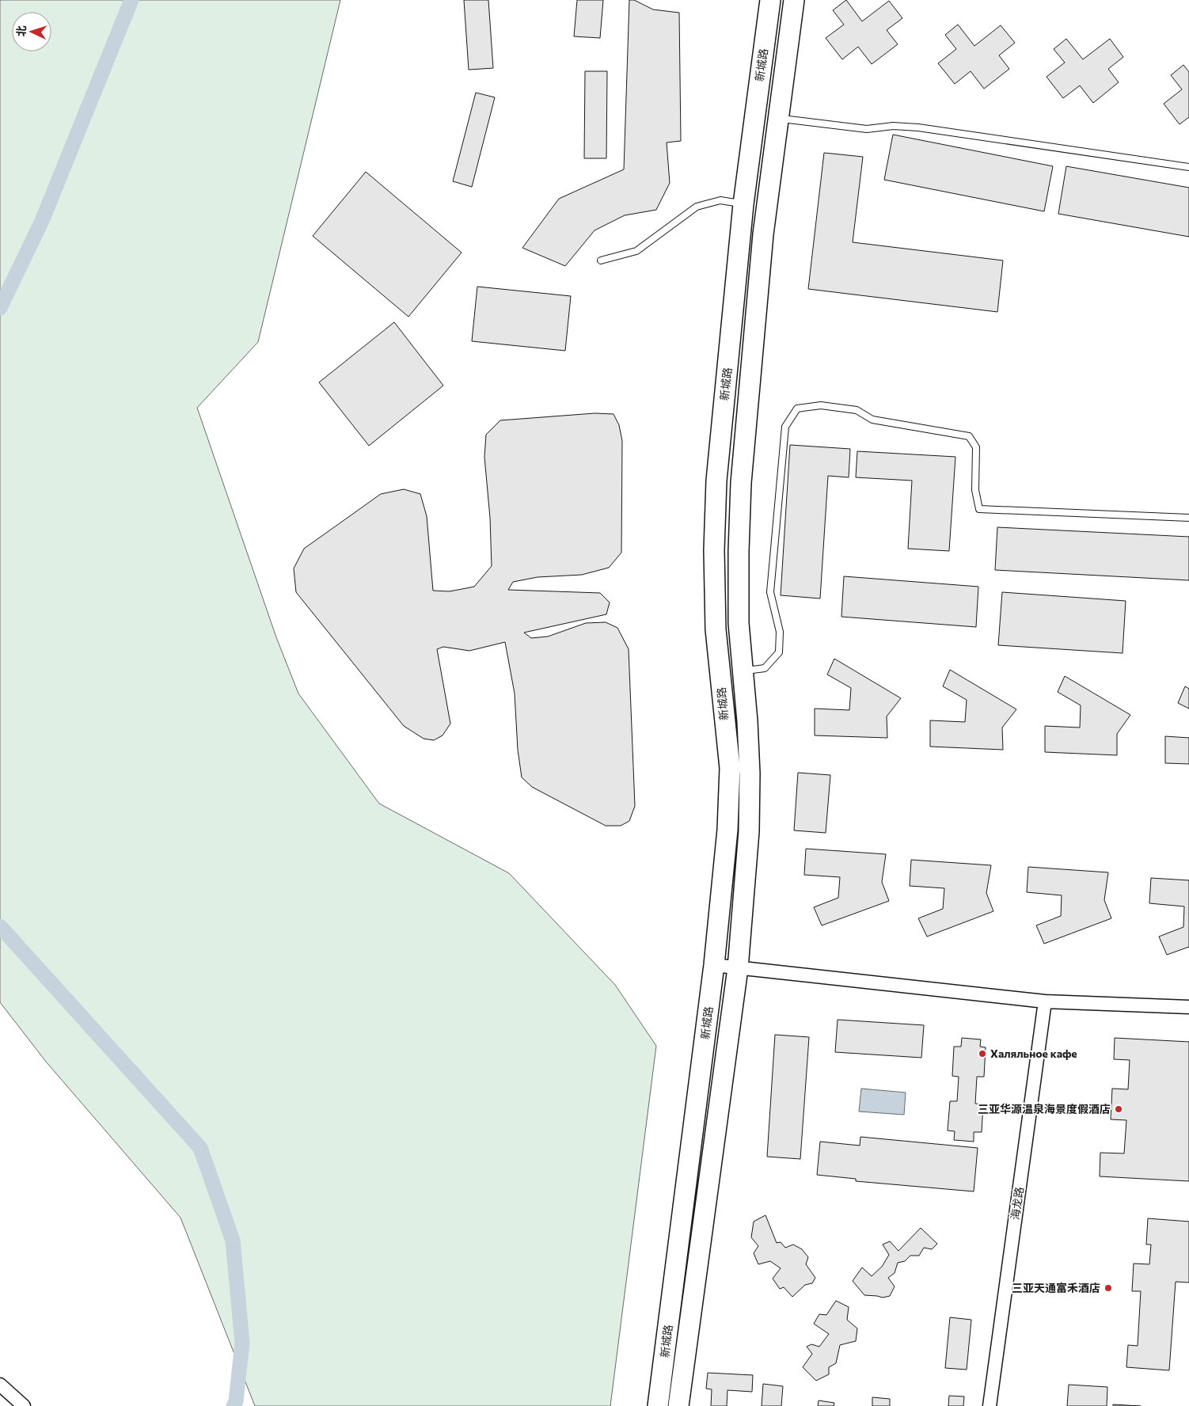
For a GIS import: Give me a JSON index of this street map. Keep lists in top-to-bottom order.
{
  "streets": {
    "main road": ["新城路"],
    "street": ["海龙路"]
  },
  "places": ["Халяльное кафе", "三亚华源温泉海景度假酒店", "三亚天通富禾酒店"],
  "north": "left"
}
